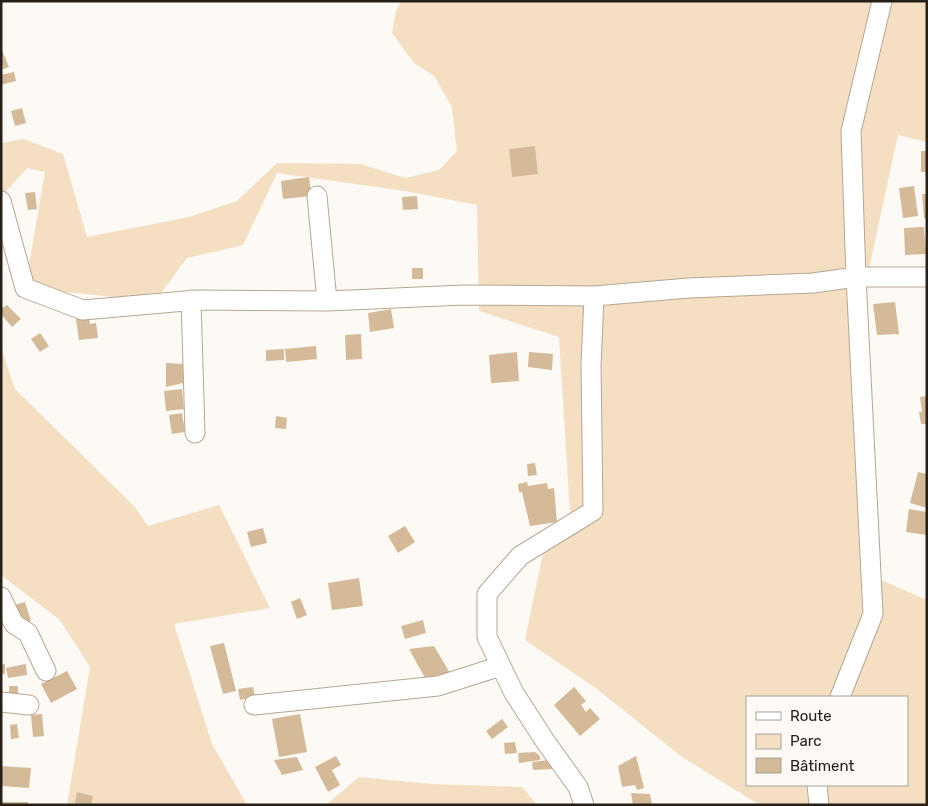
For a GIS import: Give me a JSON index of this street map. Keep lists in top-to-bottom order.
{
  "legend": ["Route", "Parc", "Bâtiment"]
}
